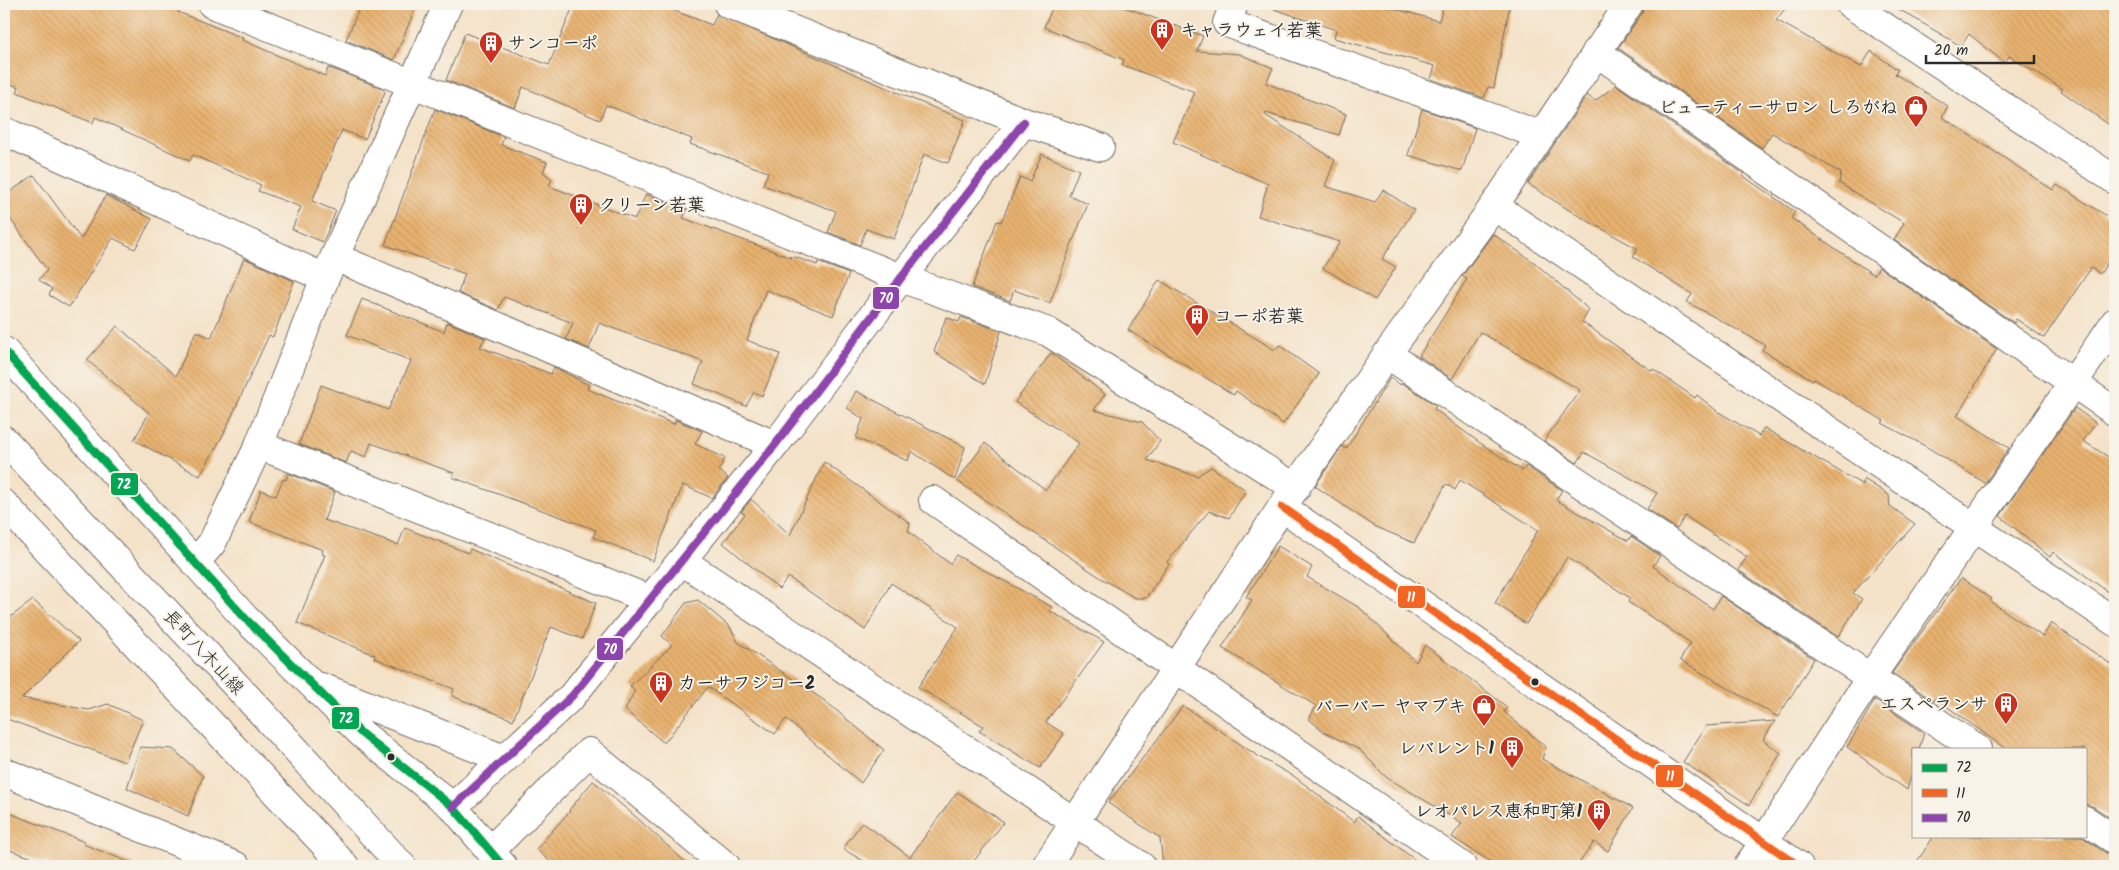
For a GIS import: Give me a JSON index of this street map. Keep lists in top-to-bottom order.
{
  "streets": {
    "street": ["長町八木山線"]
  },
  "places": {
    "building": [
      "キャラウェイ若葉",
      "サンコーポ",
      "クリーン若葉",
      "コーポ若葉",
      "カーサフジコー2",
      "エスペランサ",
      "レバレント1",
      "レオパレス恵和町第1"
    ],
    "shop": ["ビューティーサロン しろがね", "バーバー ヤマブキ"]
  },
  "lines": ["transit line 70", "transit line 72", "transit line 11"],
  "legend": ["72", "11", "70"],
  "scale_bar": "20 m"
}
